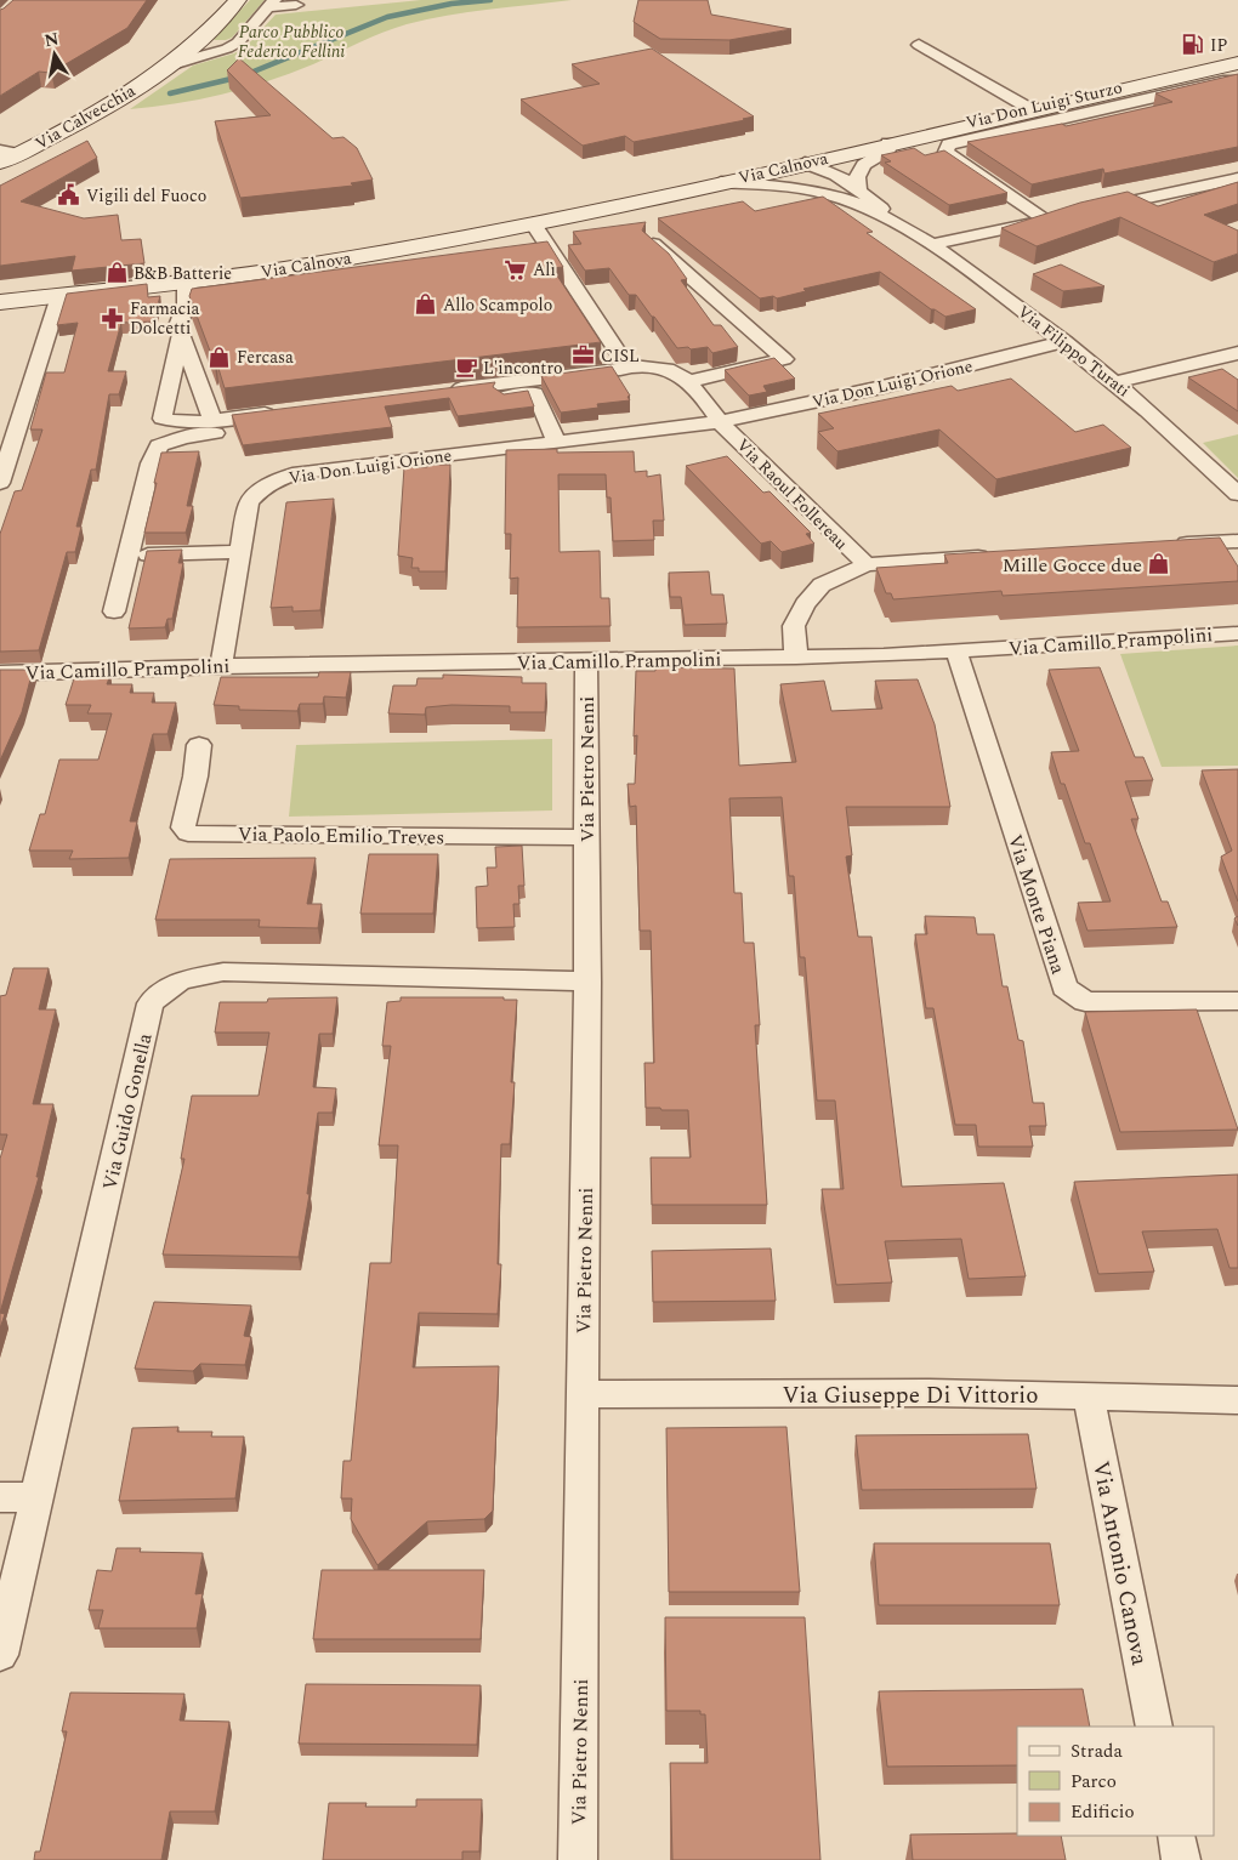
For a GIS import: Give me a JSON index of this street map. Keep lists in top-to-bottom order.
{
  "streets": {
    "main road": ["Via Calvecchia", "Via Calnova"],
    "street": [
      "Via Don Luigi Sturzo",
      "Via Filippo Turati",
      "Via Don Luigi Orione",
      "Via Raoul Follereau",
      "Via Camillo Prampolini",
      "Via Pietro Nenni",
      "Via Paolo Emilio Treves",
      "Via Monte Piana",
      "Via Guido Gonella",
      "Via Giuseppe Di Vittorio",
      "Via Antonio Canova"
    ]
  },
  "crossings": [
    ["Via Don Luigi Sturzo", "Via Filippo Turati"],
    ["Via Calnova", "Via Filippo Turati"],
    ["Via Filippo Turati", "Via Don Luigi Orione"],
    ["Via Don Luigi Orione", "Via Raoul Follereau"],
    ["Via Don Luigi Orione", "Via Camillo Prampolini"],
    ["Via Camillo Prampolini", "Via Pietro Nenni"],
    ["Via Camillo Prampolini", "Via Monte Piana"],
    ["Via Pietro Nenni", "Via Paolo Emilio Treves"],
    ["Via Pietro Nenni", "Via Guido Gonella"],
    ["Via Pietro Nenni", "Via Giuseppe Di Vittorio"],
    ["Via Giuseppe Di Vittorio", "Via Antonio Canova"]
  ],
  "parks": ["Parco Pubblico Federico Fellini"],
  "places": {
    "fuel station": ["IP"],
    "public building": ["Vigili del Fuoco"],
    "supermarket": ["Alì"],
    "shop": [
      "B&B Batterie",
      "Allo Scampolo",
      "Fercasa",
      "Mille Gocce due"
    ],
    "pharmacy": ["Farmacia Dolcetti"],
    "office": ["CISL"],
    "cafe": ["L'incontro"]
  },
  "legend": ["Strada", "Parco", "Edificio"],
  "north": "top"
}
